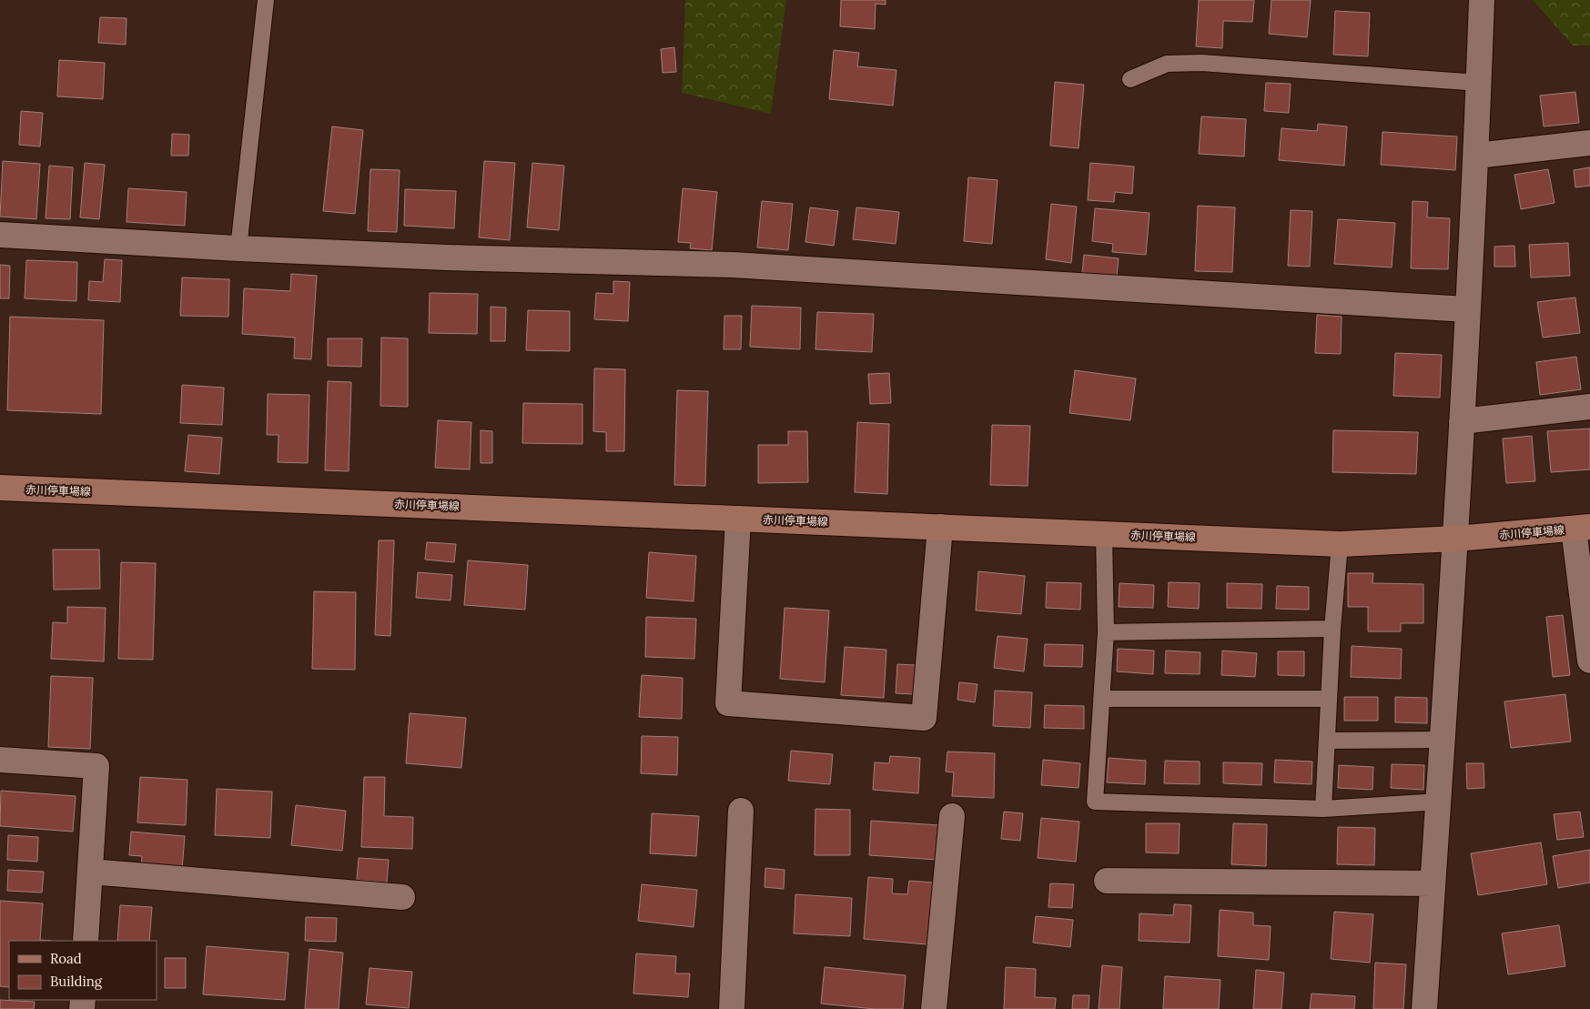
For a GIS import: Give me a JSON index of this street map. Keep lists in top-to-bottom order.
{
  "streets": {
    "main road": ["赤川停車場線"]
  },
  "legend": ["Road", "Building"]
}
